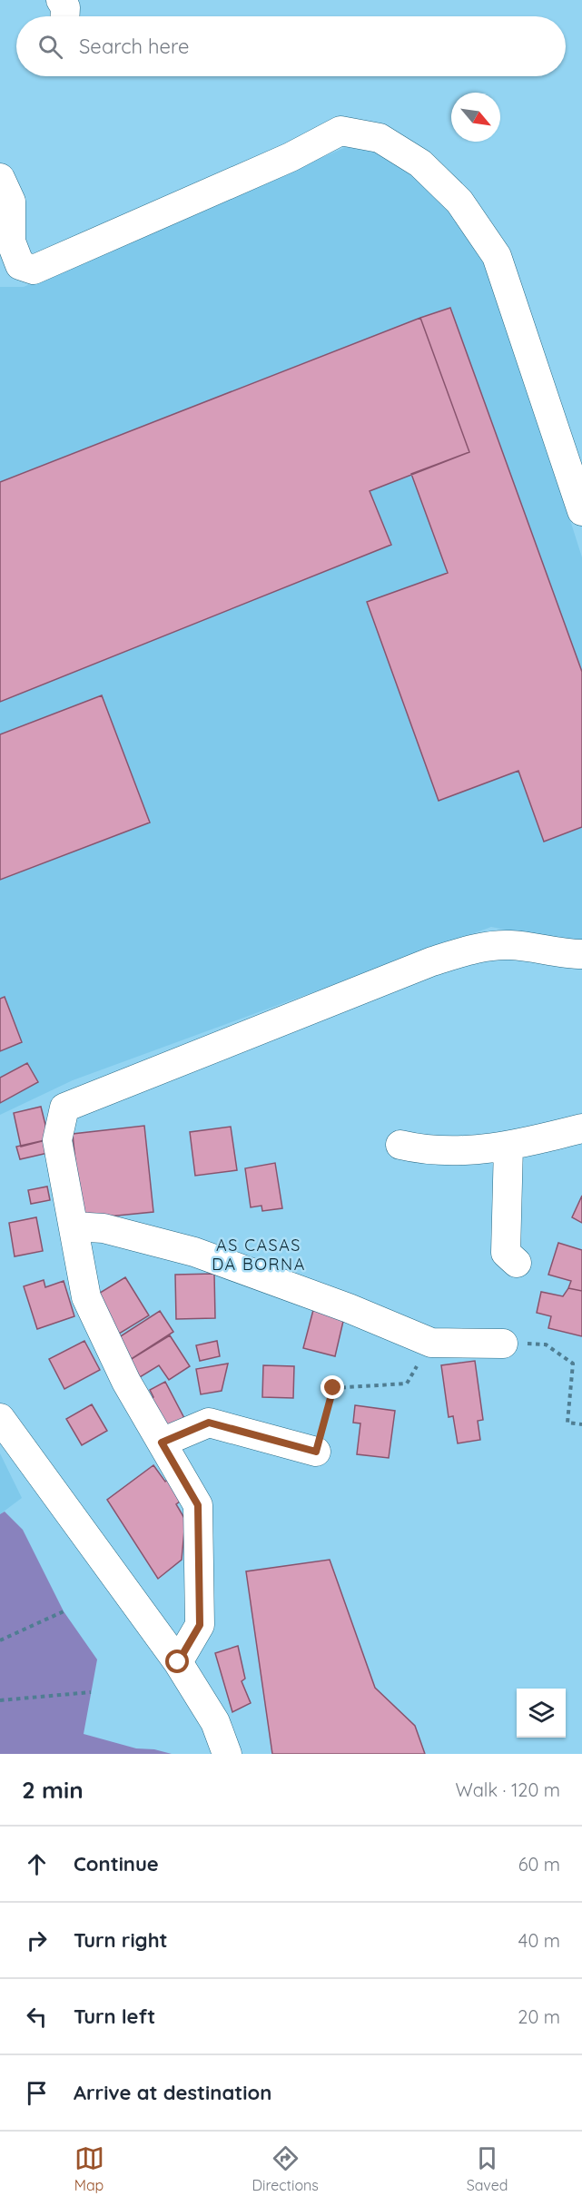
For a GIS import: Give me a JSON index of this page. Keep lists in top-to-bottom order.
{
  "districts": ["AS CASAS DA BORNA"],
  "north": "bottom right",
  "page": {
    "search": "Search here",
    "heading": ["2 min", "Walk · 120 m"],
    "list": [
      ["Continue", "60 m"],
      ["Turn right", "40 m"],
      ["Turn left", "20 m"],
      "Arrive at destination"
    ],
    "nav": ["Map", "Directions", "Saved"]
  }
}
